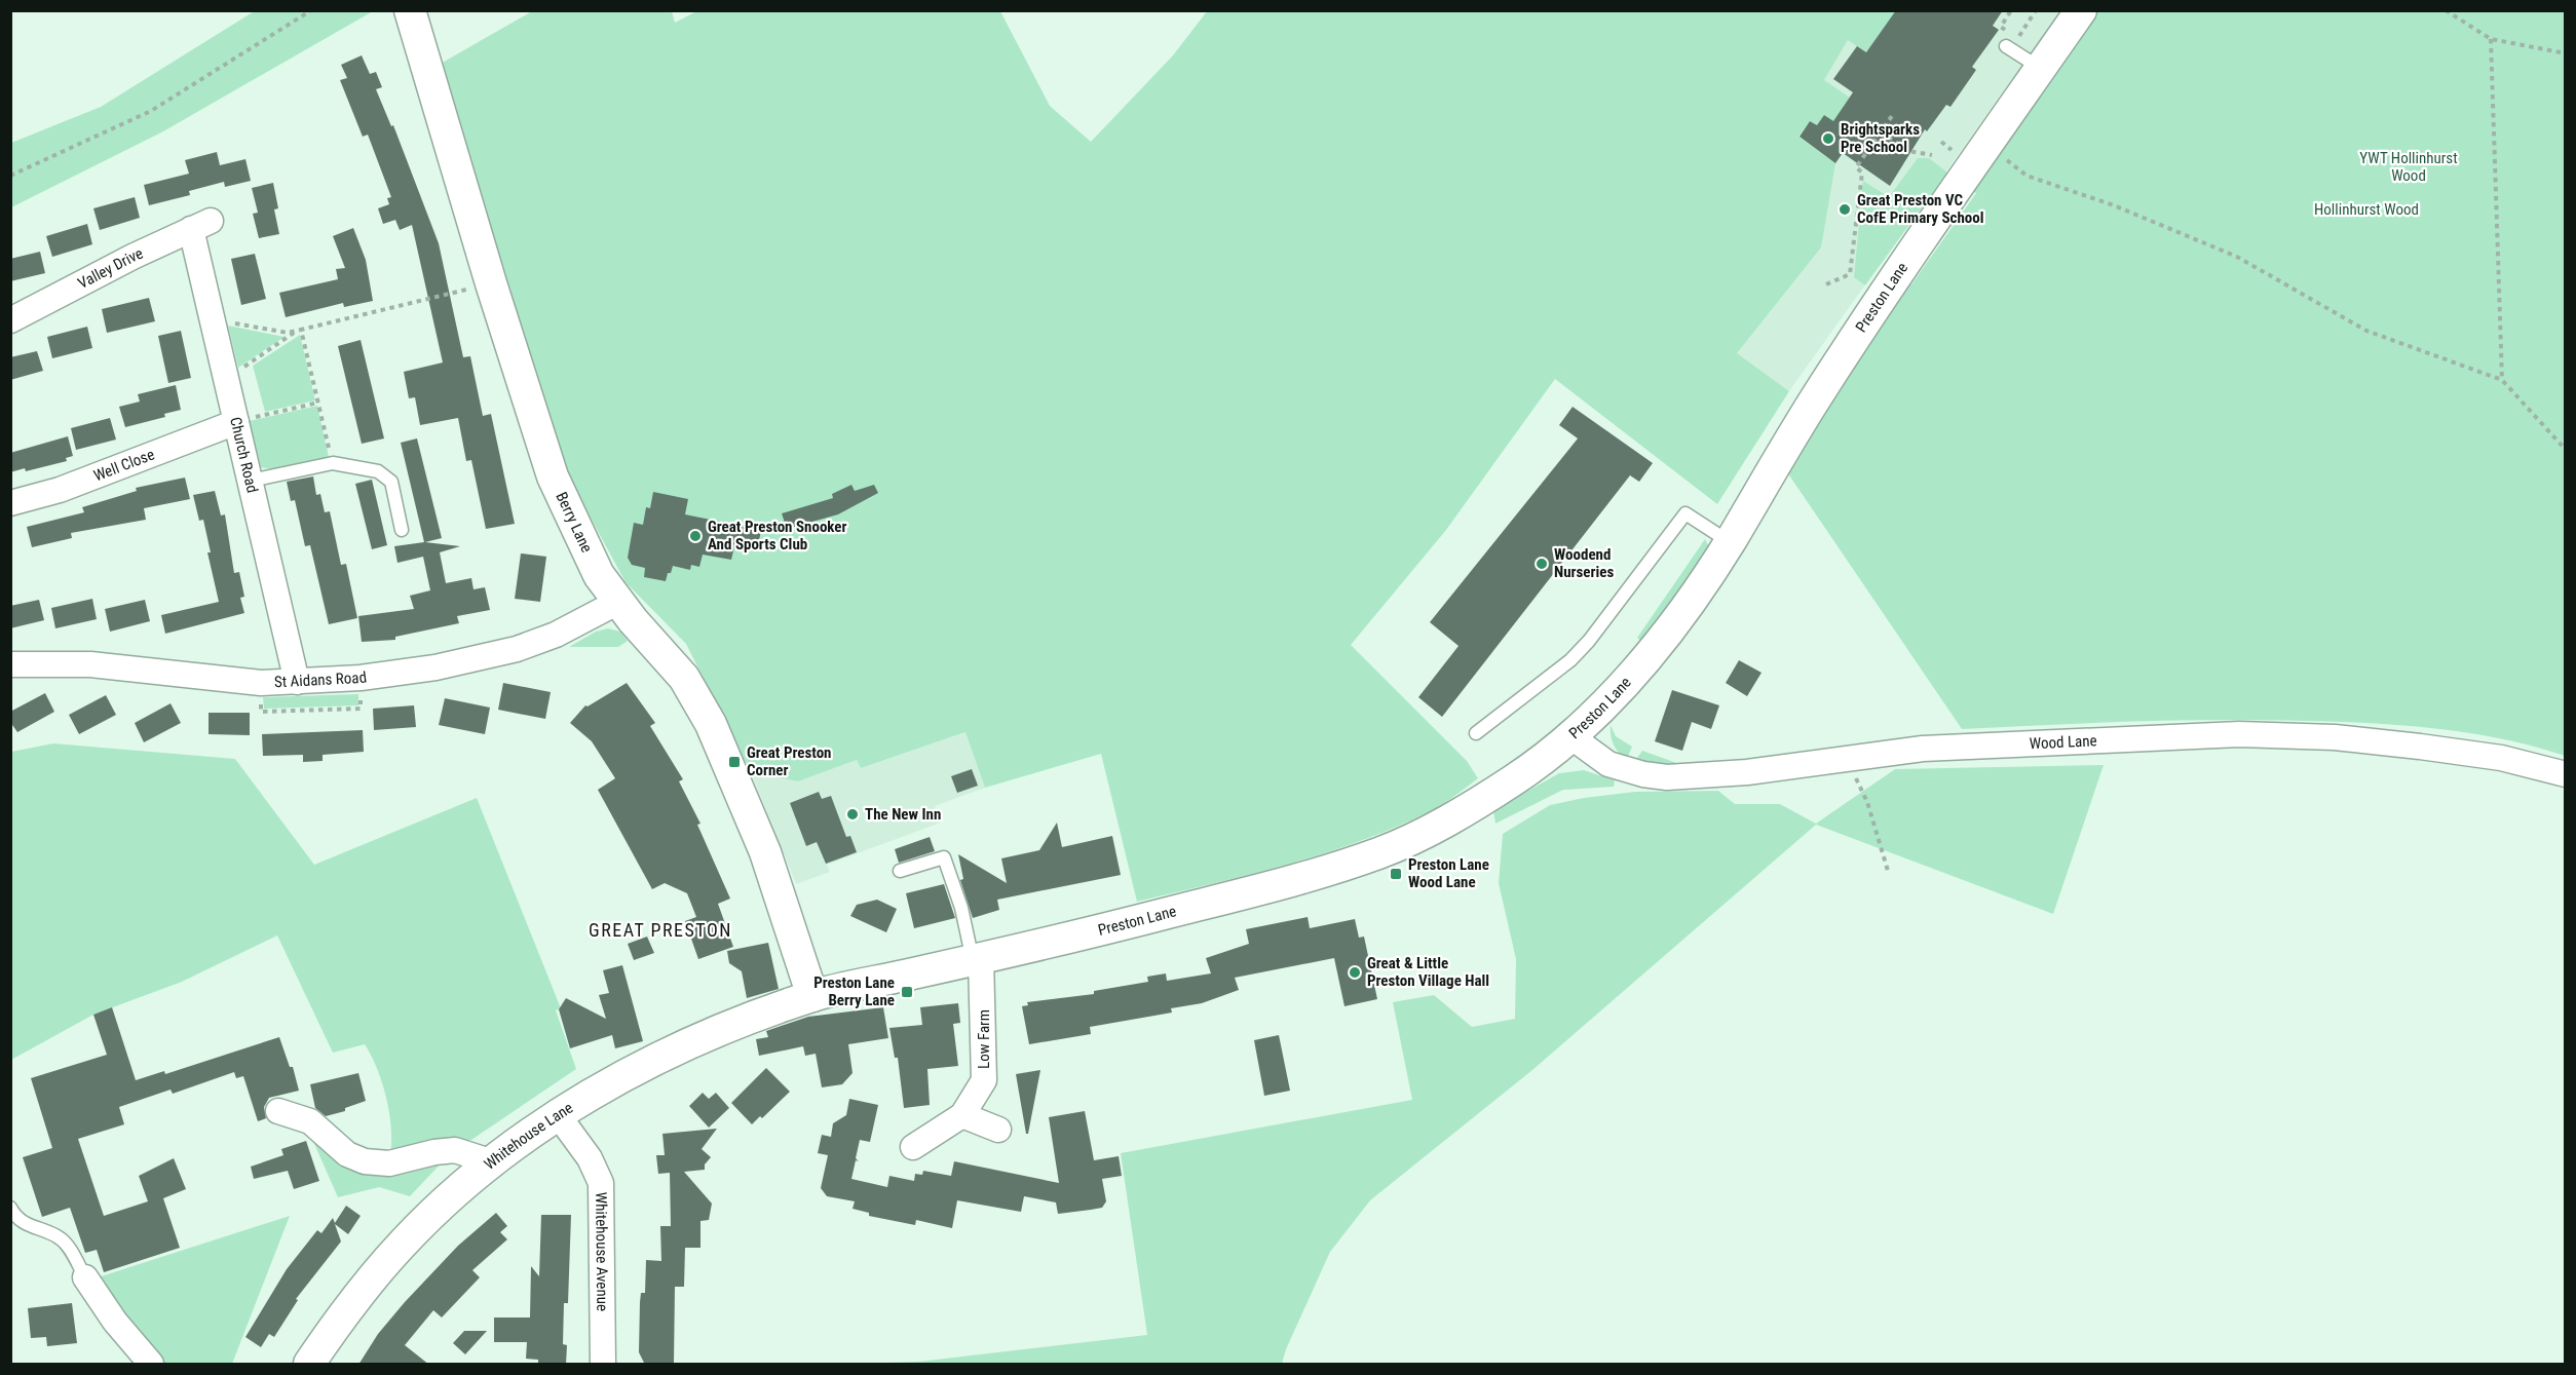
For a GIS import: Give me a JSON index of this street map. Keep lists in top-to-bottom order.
{
  "streets": {
    "street": [
      "Valley Drive",
      "Preston Lane",
      "Church Road",
      "Well Close",
      "Berry Lane",
      "St Aidans Road",
      "Wood Lane",
      "Low Farm",
      "Whitehouse Lane",
      "Whitehouse Avenue"
    ]
  },
  "crossings": [
    ["Valley Drive", "Church Road"],
    ["Preston Lane", "Berry Lane"],
    ["Preston Lane", "Wood Lane"],
    ["Preston Lane", "Low Farm"],
    ["Preston Lane", "Whitehouse Lane"],
    ["Church Road", "Well Close"],
    ["Church Road", "St Aidans Road"],
    ["Berry Lane", "St Aidans Road"],
    ["Berry Lane", "Whitehouse Lane"],
    ["Whitehouse Lane", "Whitehouse Avenue"]
  ],
  "districts": ["GREAT PRESTON"],
  "parks": ["YWT Hollinhurst Wood", "Hollinhurst Wood"],
  "places": {
    "other": [
      "Brightsparks Pre School",
      "Great Preston VC CofE Primary School",
      "Great Preston Snooker And Sports Club",
      "Woodend Nurseries",
      "The New Inn",
      "Great & Little Preston Village Hall"
    ],
    "transit": ["Great Preston Corner", "Preston Lane Wood Lane", "Preston Lane Berry Lane"]
  }
}
